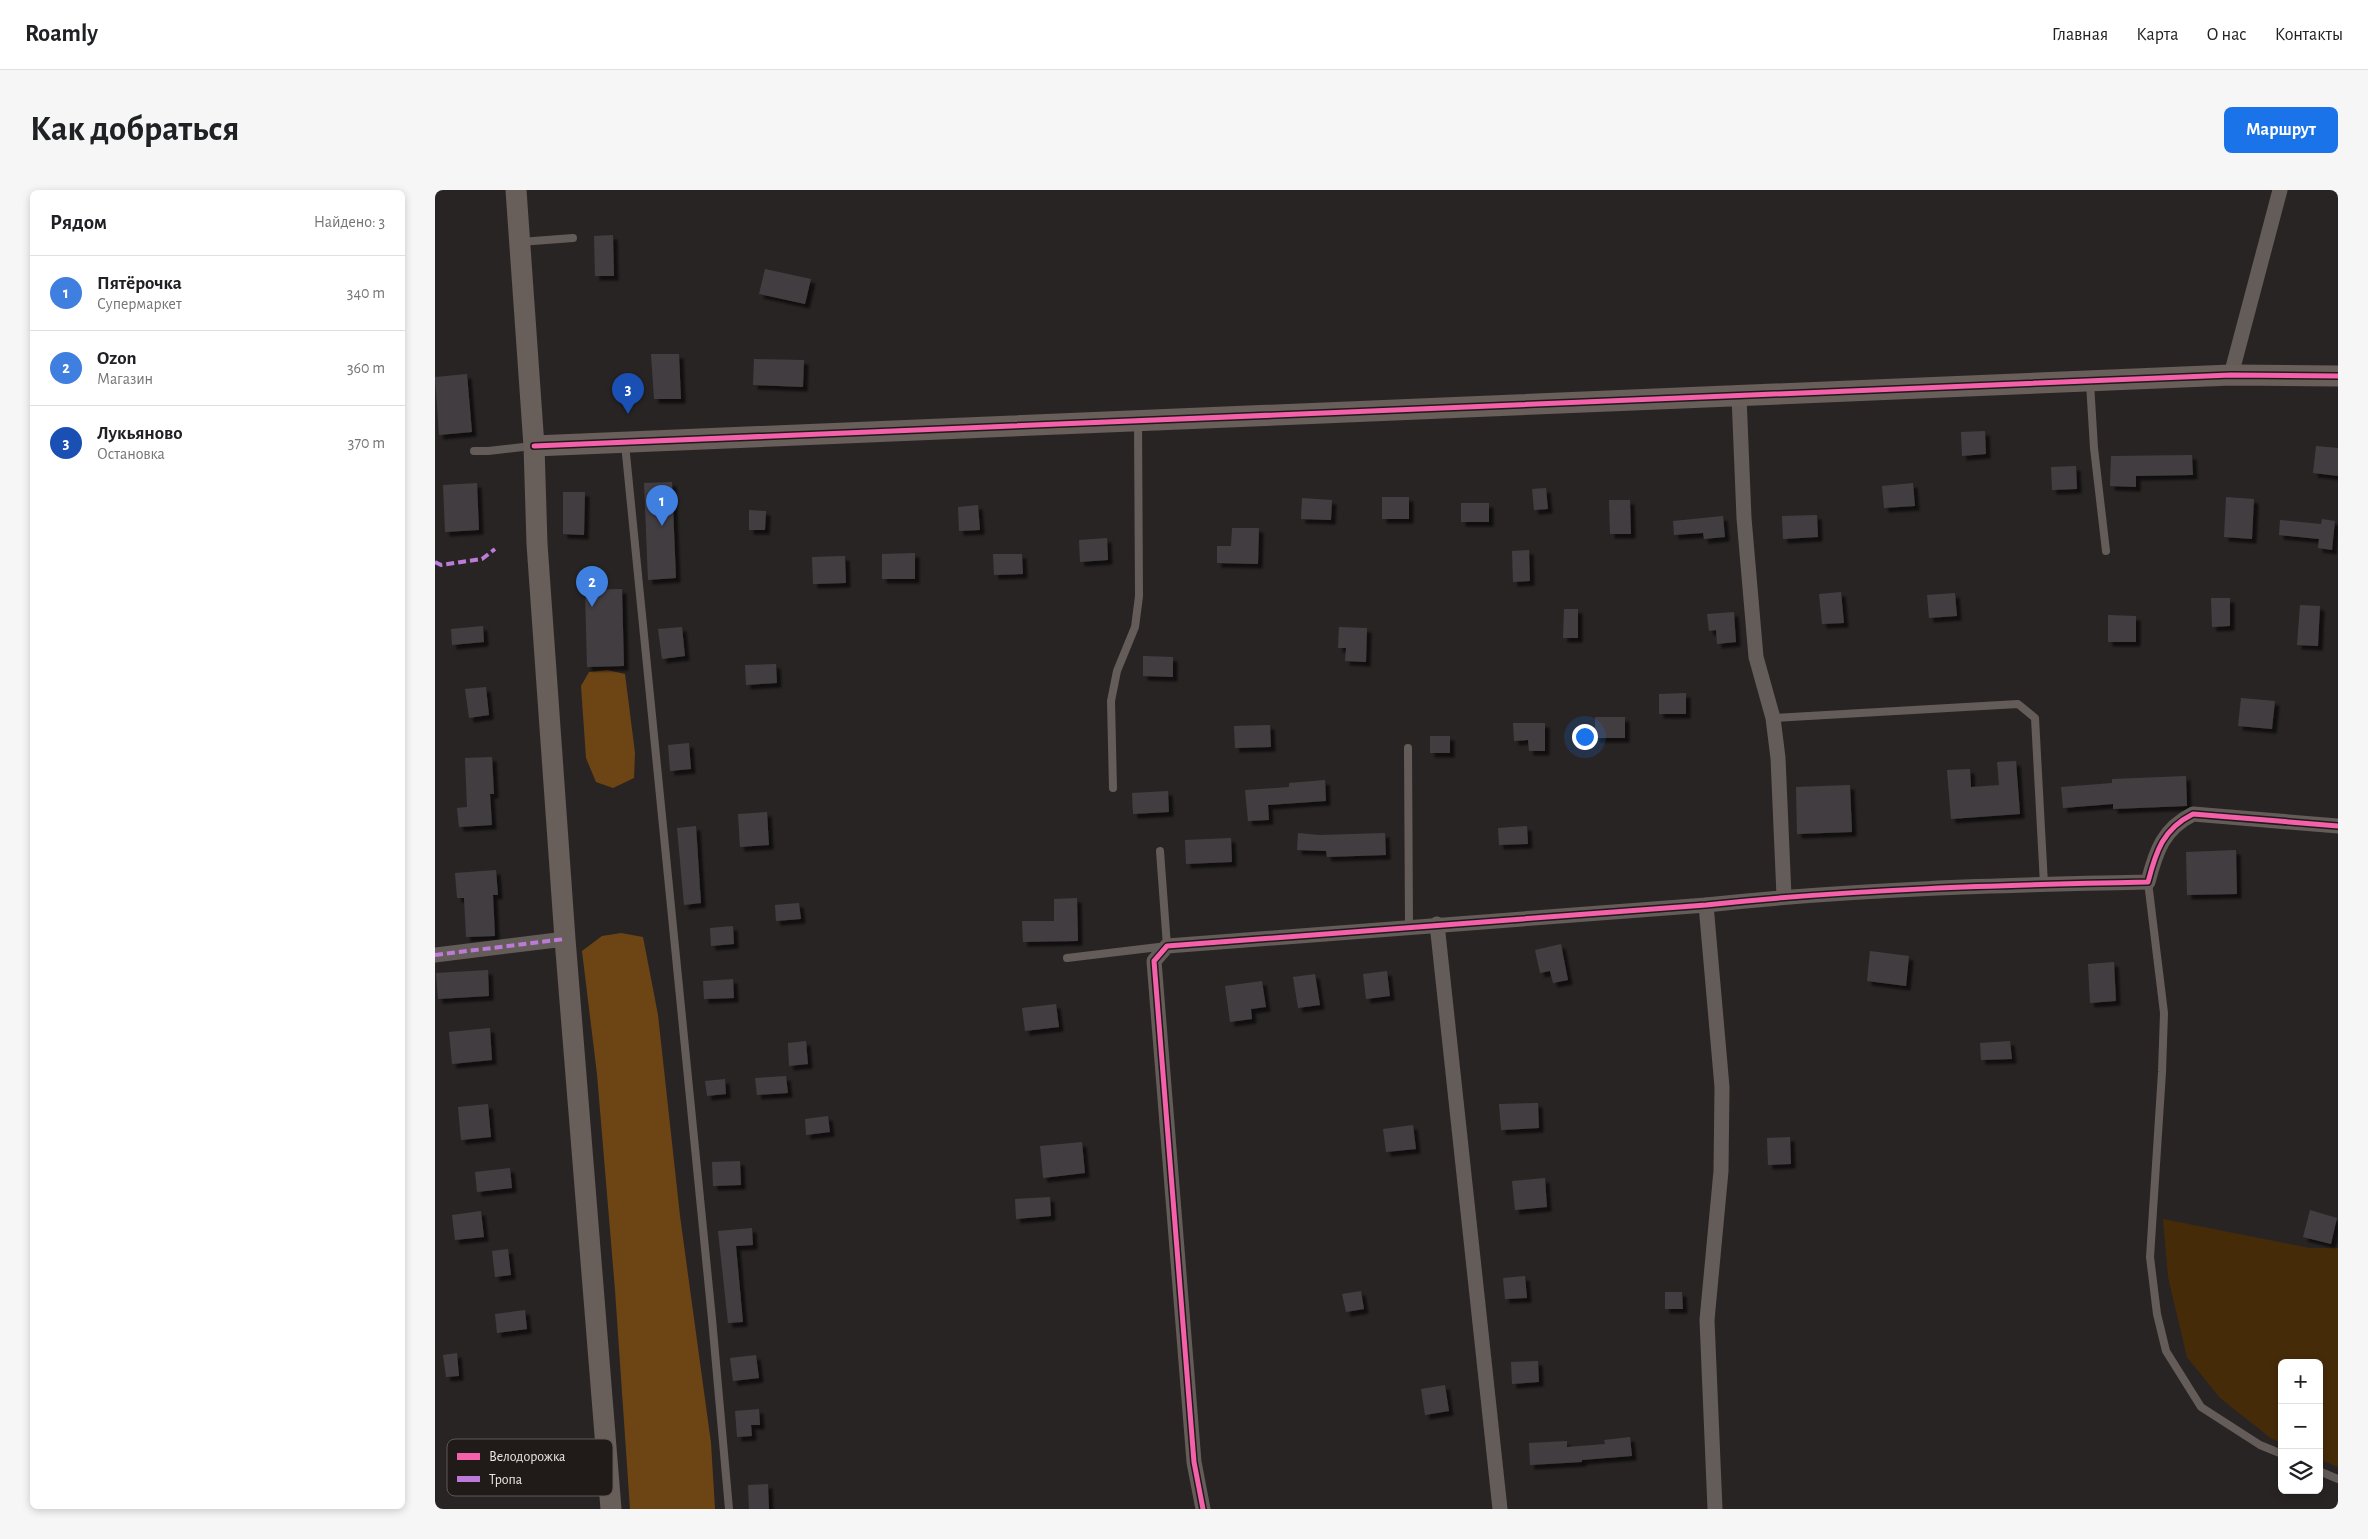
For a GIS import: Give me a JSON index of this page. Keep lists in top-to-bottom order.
{
  "legend": ["Велодорожка", "Тропа"],
  "page": {
    "header": "Roamly",
    "nav": [
      "Главная",
      "Карта",
      "О нас",
      "Контакты"
    ],
    "buttons": "Маршрут",
    "title": "Как добраться",
    "heading": ["Рядом", "Найдено: 3"],
    "list": [
      {
        "mark": "1",
        "name": "Пятёрочка",
        "note": "Супермаркет",
        "value": "340 m"
      },
      {
        "mark": "2",
        "name": "Ozon",
        "note": "Магазин",
        "value": "360 m"
      },
      {
        "mark": "3",
        "name": "Лукьяново",
        "note": "Остановка",
        "value": "370 m"
      }
    ],
    "pins": ["3", "1", "2"],
    "map_buttons": ["+", "−"]
  }
}
